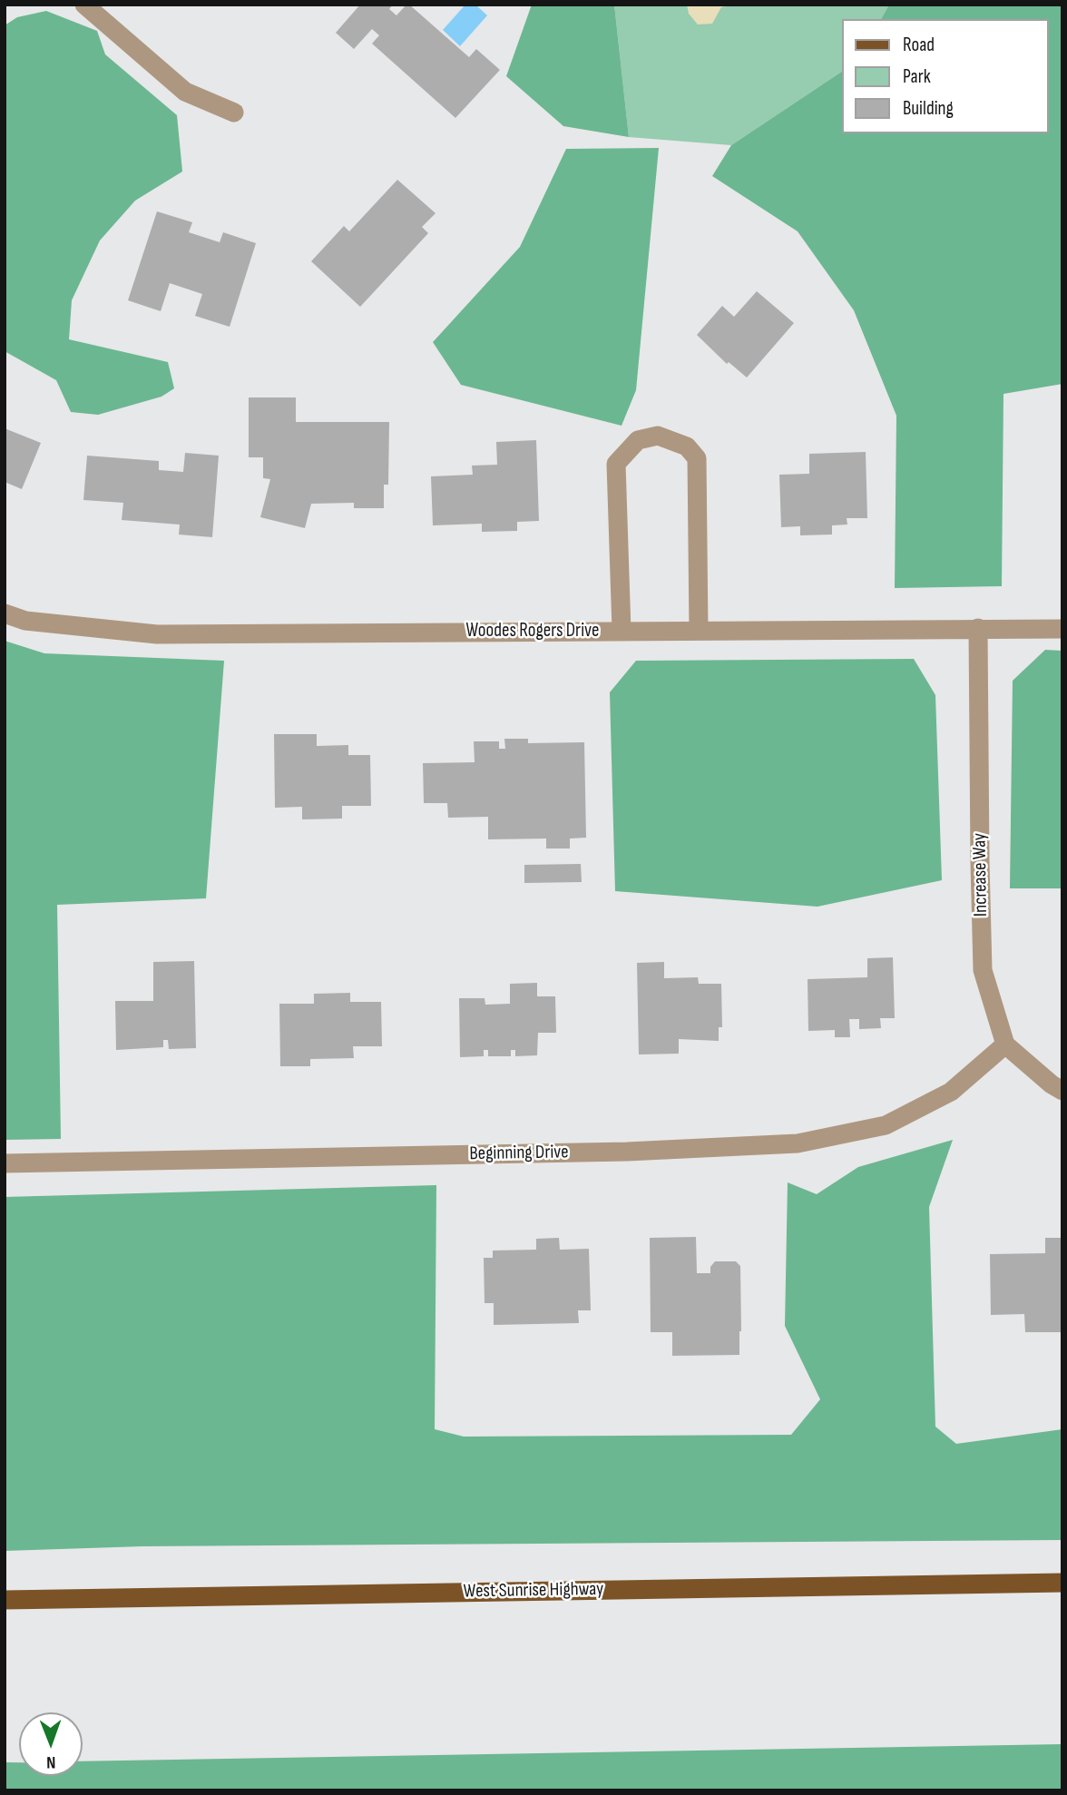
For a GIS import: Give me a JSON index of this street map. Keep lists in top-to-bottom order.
{
  "streets": {
    "main road": ["West Sunrise Highway"],
    "street": ["Woodes Rogers Drive", "Increase Way", "Beginning Drive"]
  },
  "crossings": [
    ["Woodes Rogers Drive", "Increase Way"],
    ["Increase Way", "Beginning Drive"]
  ],
  "legend": ["Road", "Park", "Building"],
  "north": "bottom"
}
